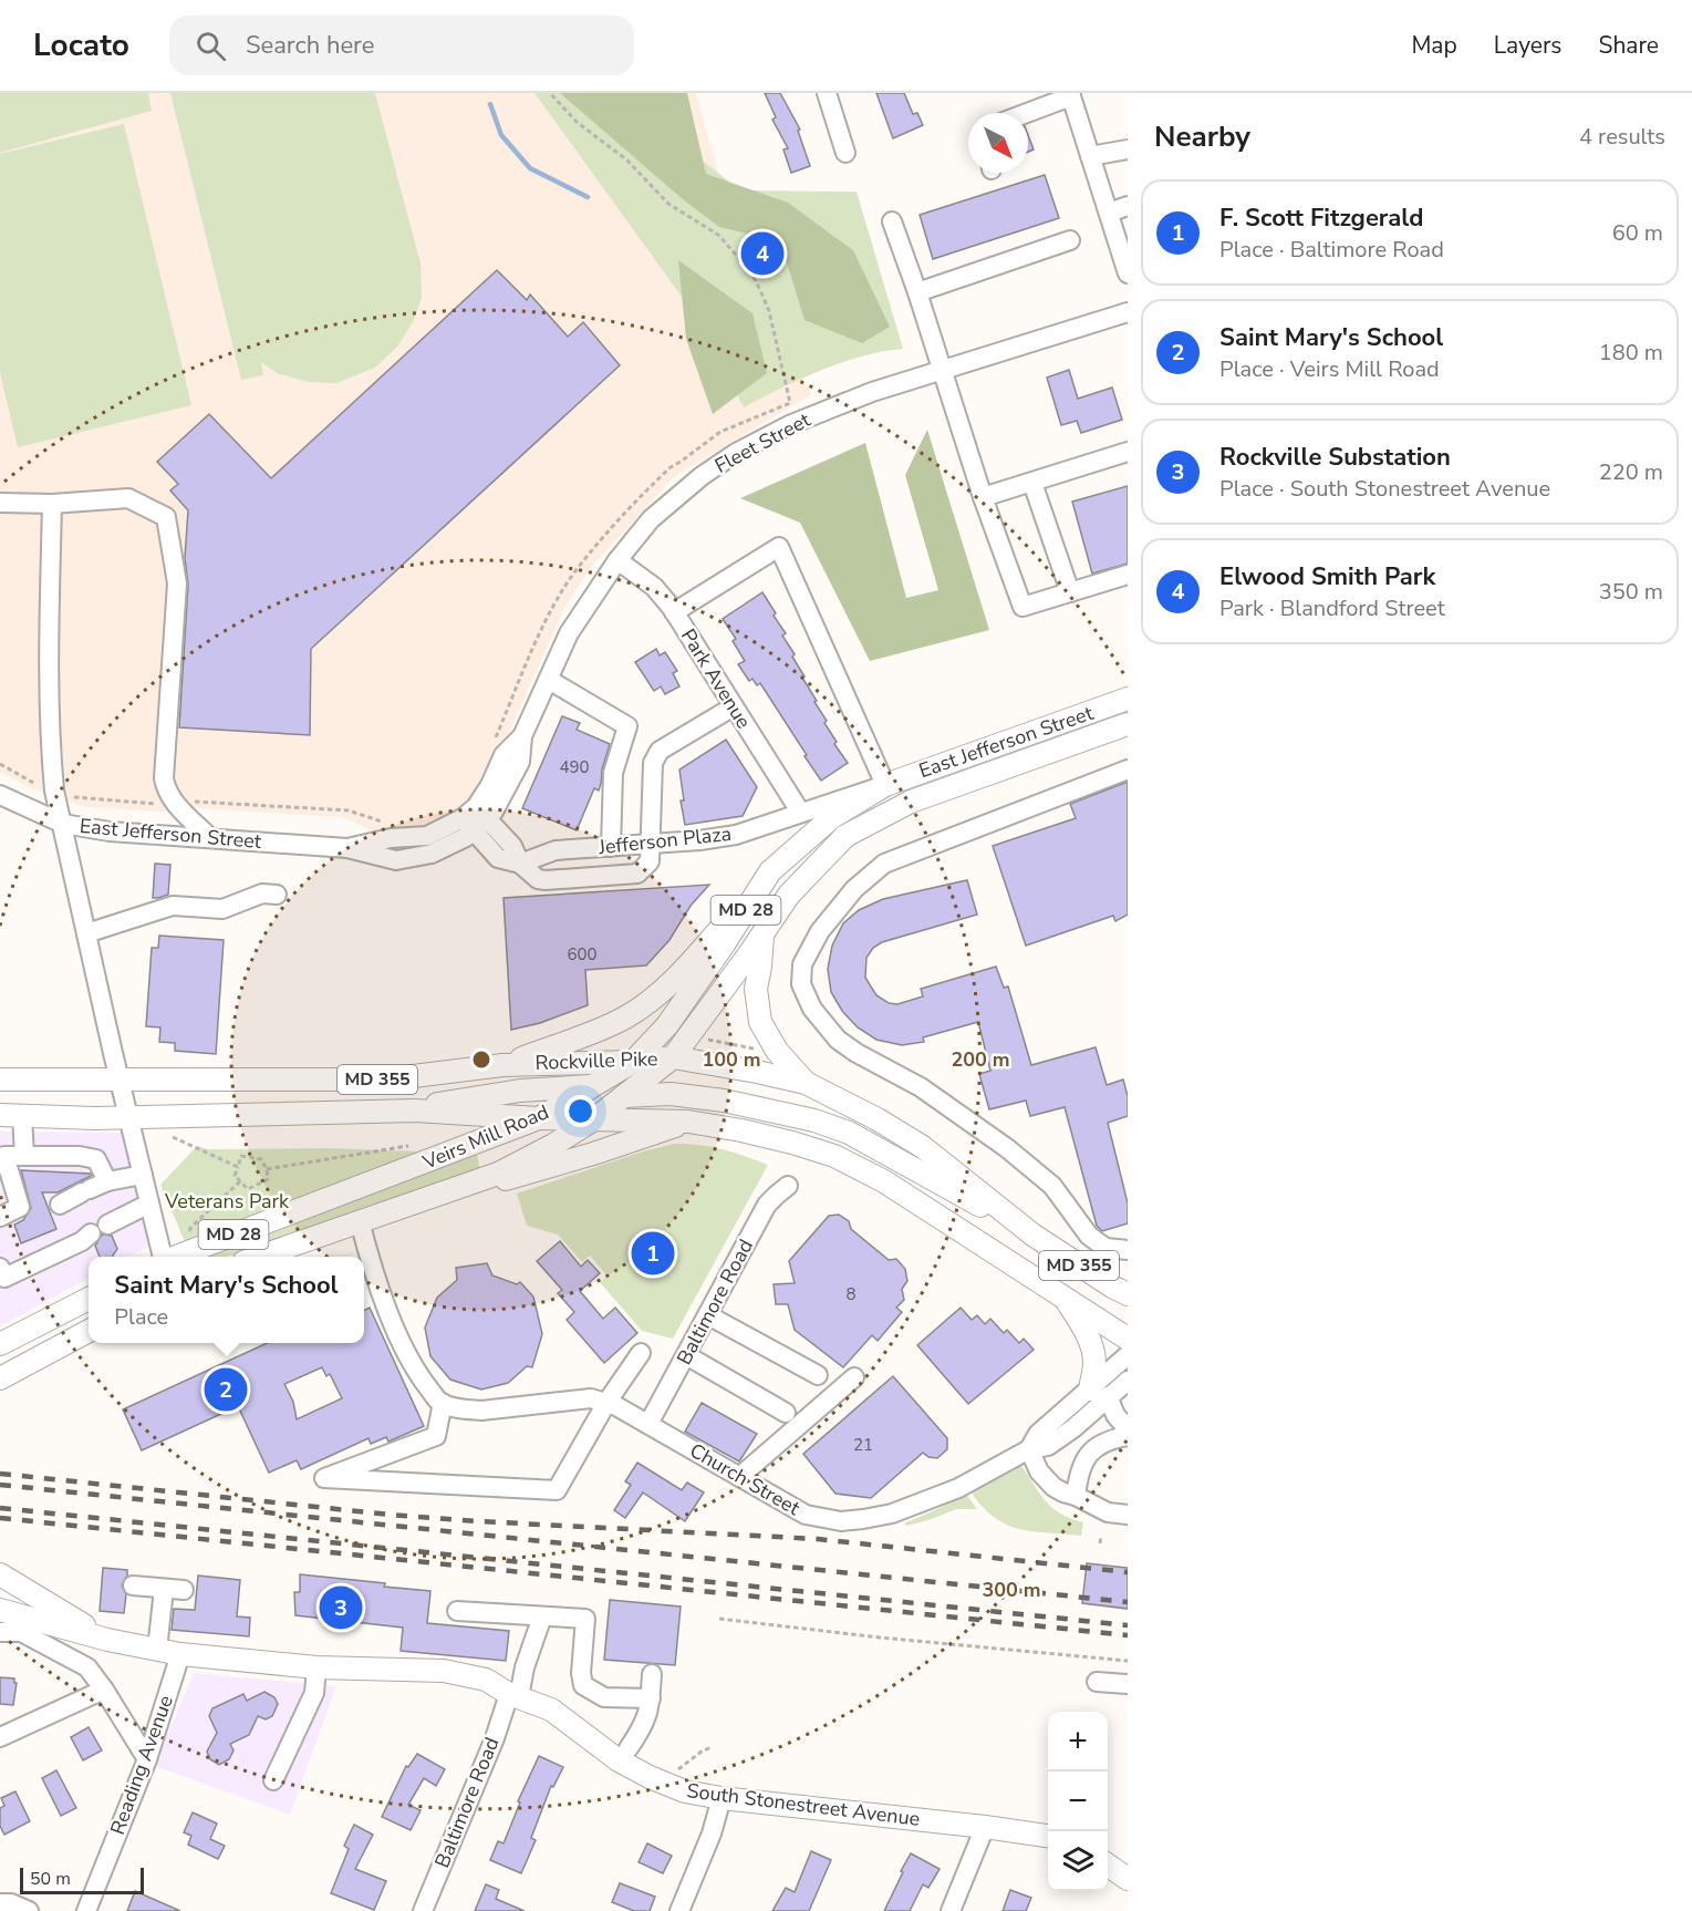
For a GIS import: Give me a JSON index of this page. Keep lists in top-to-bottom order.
{
  "streets": {
    "main road": [
      "East Jefferson Street",
      "MD 28",
      "Rockville Pike",
      "MD 355",
      "Veirs Mill Road",
      "South Stonestreet Avenue"
    ],
    "street": [
      "Fleet Street",
      "Park Avenue",
      "Jefferson Plaza",
      "Baltimore Road",
      "Church Street",
      "Reading Avenue"
    ]
  },
  "crossings": [
    ["Fleet Street", "Park Avenue"],
    ["Fleet Street", "East Jefferson Street"],
    ["Park Avenue", "Jefferson Plaza"],
    ["East Jefferson Street", "Jefferson Plaza"],
    ["East Jefferson Street", "Veirs Mill Road"],
    ["Jefferson Plaza", "Veirs Mill Road"],
    ["Rockville Pike", "Veirs Mill Road"],
    ["MD 355", "Veirs Mill Road"],
    ["Baltimore Road", "Church Street"],
    ["Baltimore Road", "South Stonestreet Avenue"],
    ["Reading Avenue", "South Stonestreet Avenue"]
  ],
  "parks": ["Veterans Park"],
  "house_numbers": [
    "490",
    "600",
    "8",
    "21"
  ],
  "scale_bar": "50 m",
  "north": "bottom right",
  "page": {
    "header": "Locato",
    "search": "Search here",
    "nav": ["Map", "Layers", "Share"],
    "heading": ["Nearby", "4 results"],
    "list": [
      {
        "mark": "1",
        "name": "F. Scott Fitzgerald",
        "note": "Place · Baltimore Road",
        "value": "60 m"
      },
      {
        "mark": "2",
        "name": "Saint Mary's School",
        "note": "Place · Veirs Mill Road",
        "value": "180 m"
      },
      {
        "mark": "3",
        "name": "Rockville Substation",
        "note": "Place · South Stonestreet Avenue",
        "value": "220 m"
      },
      {
        "mark": "4",
        "name": "Elwood Smith Park",
        "note": "Park · Blandford Street",
        "value": "350 m"
      }
    ],
    "pins": [
      "4",
      "1",
      "2",
      "3"
    ],
    "popup": ["Saint Mary's School", "Place"],
    "map_buttons": ["+", "−"],
    "scale": "50 m"
  },
  "rings": ["100 m", "200 m", "300 m"]
}
